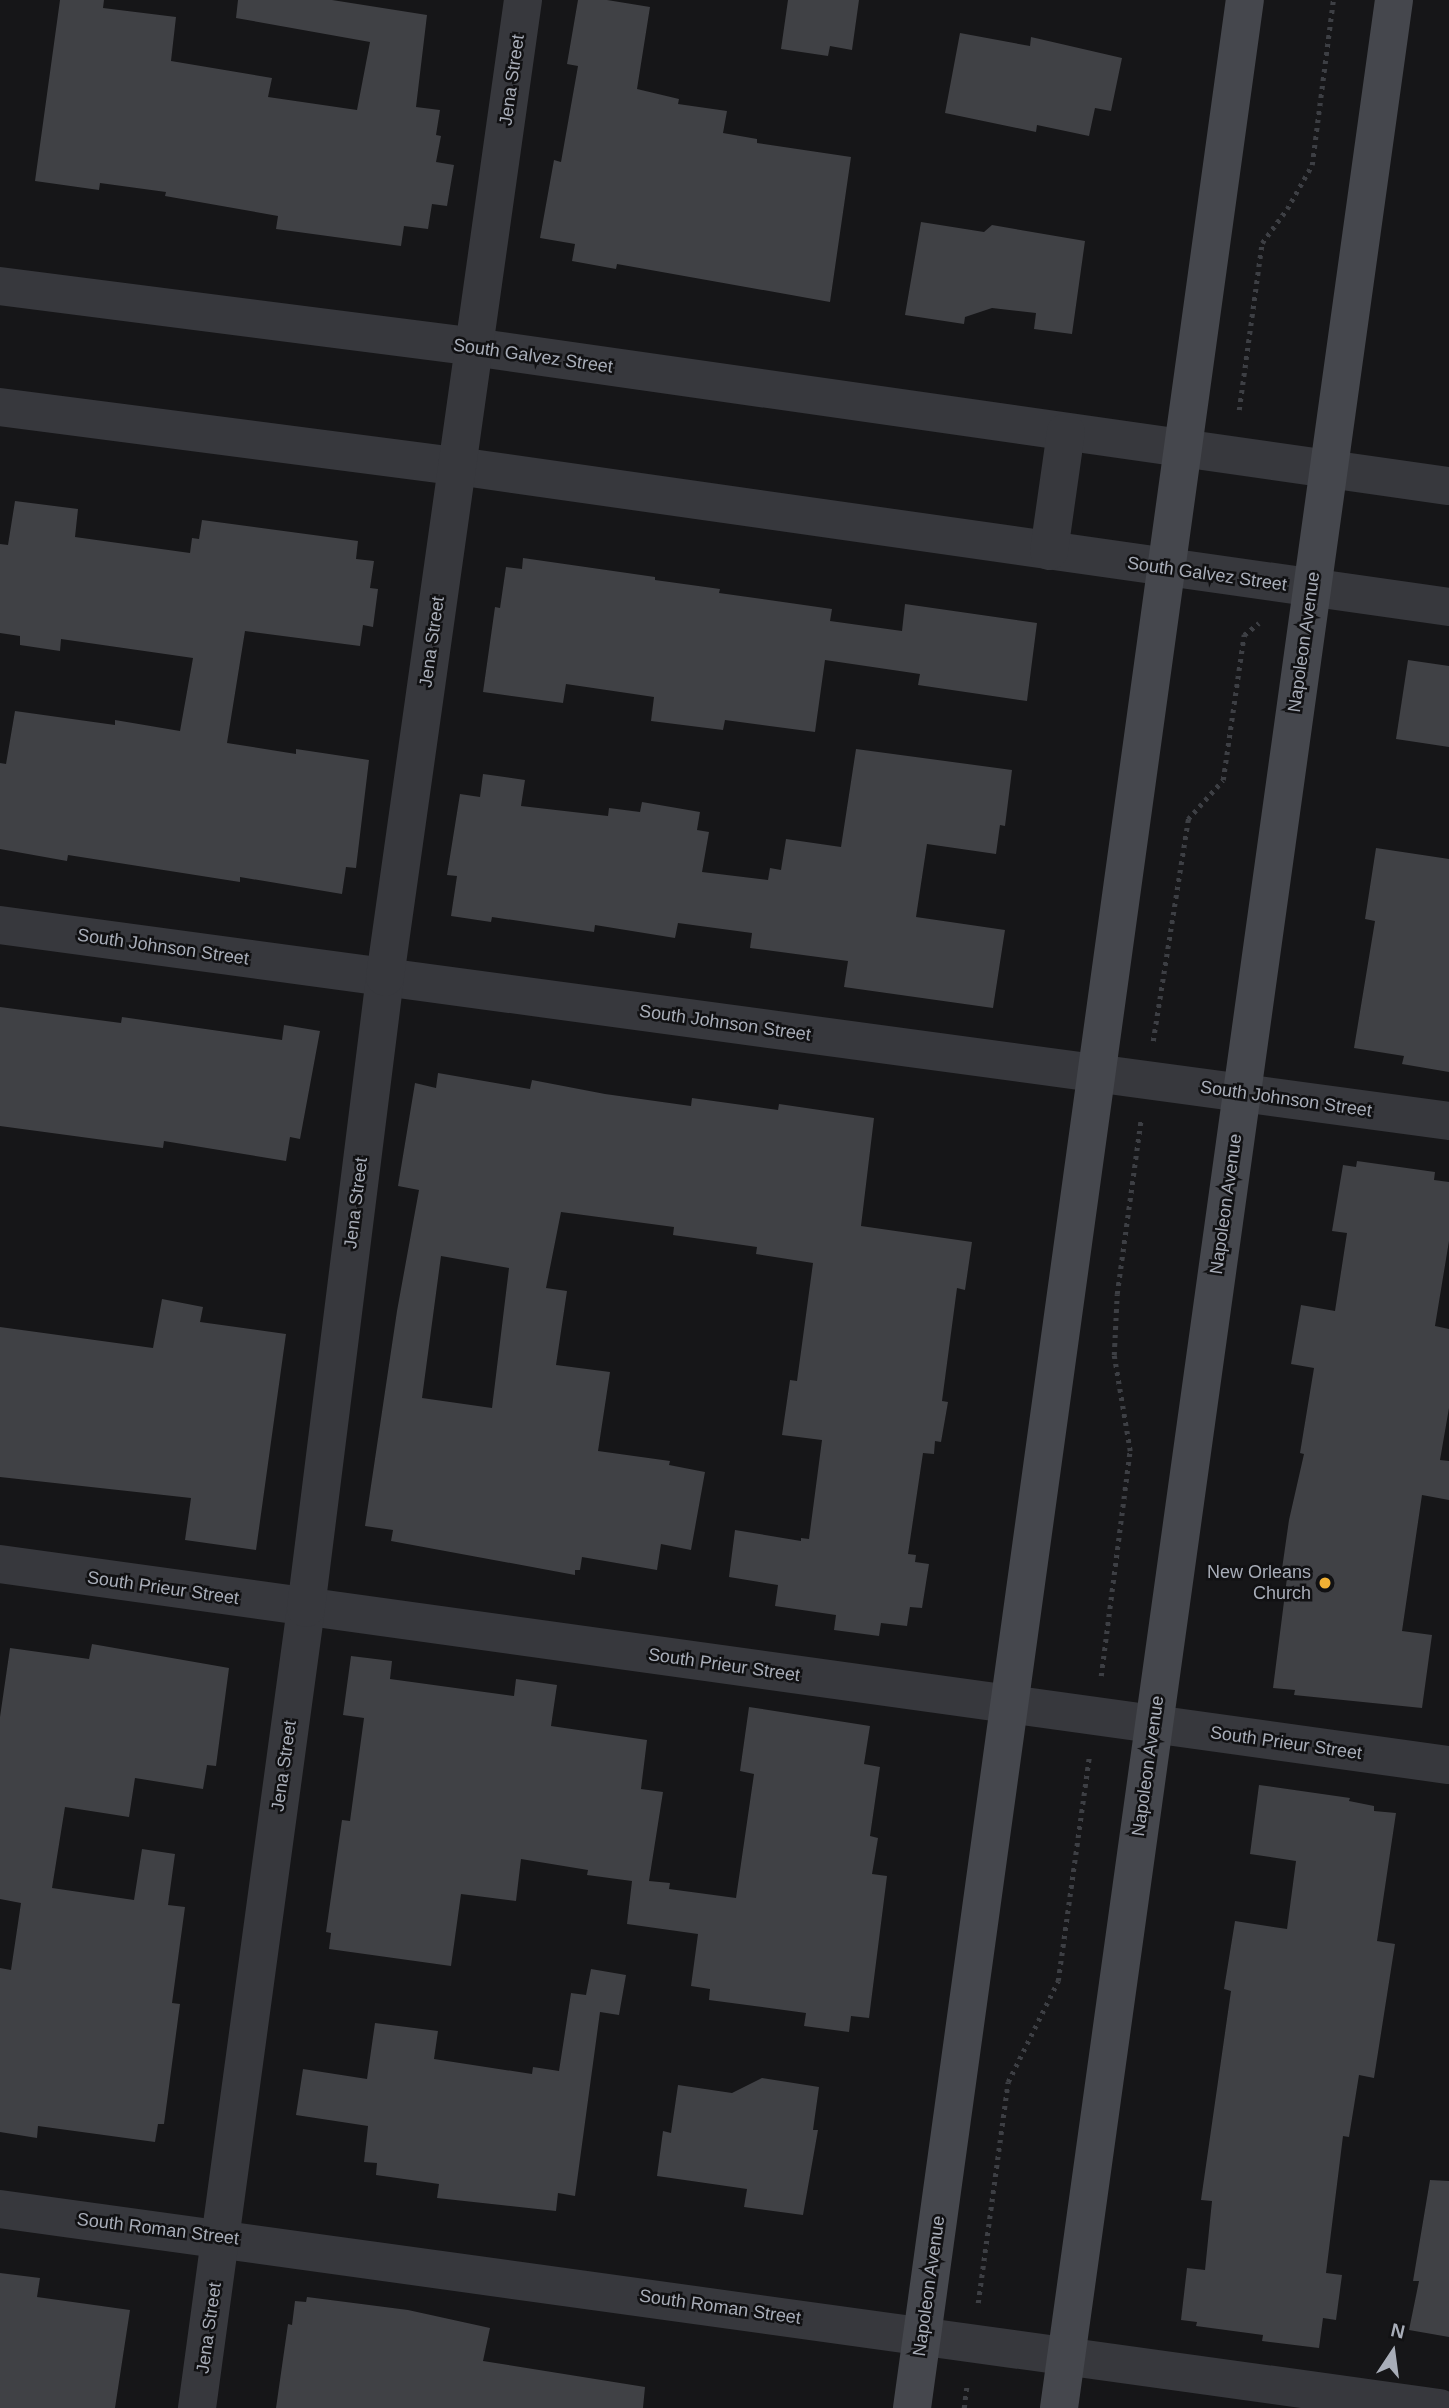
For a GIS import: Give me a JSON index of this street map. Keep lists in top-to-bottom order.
{
  "streets": {
    "main road": ["Napoleon Avenue"],
    "street": [
      "Jena Street",
      "South Galvez Street",
      "South Johnson Street",
      "South Prieur Street",
      "South Roman Street"
    ]
  },
  "crossings": [
    ["Jena Street", "South Galvez Street"],
    ["Jena Street", "South Johnson Street"],
    ["Jena Street", "South Prieur Street"],
    ["Jena Street", "South Roman Street"],
    ["South Galvez Street", "Napoleon Avenue"],
    ["Napoleon Avenue", "South Johnson Street"],
    ["Napoleon Avenue", "South Prieur Street"],
    ["Napoleon Avenue", "South Roman Street"]
  ],
  "places": ["New Orleans Church"],
  "north": "top"
}
